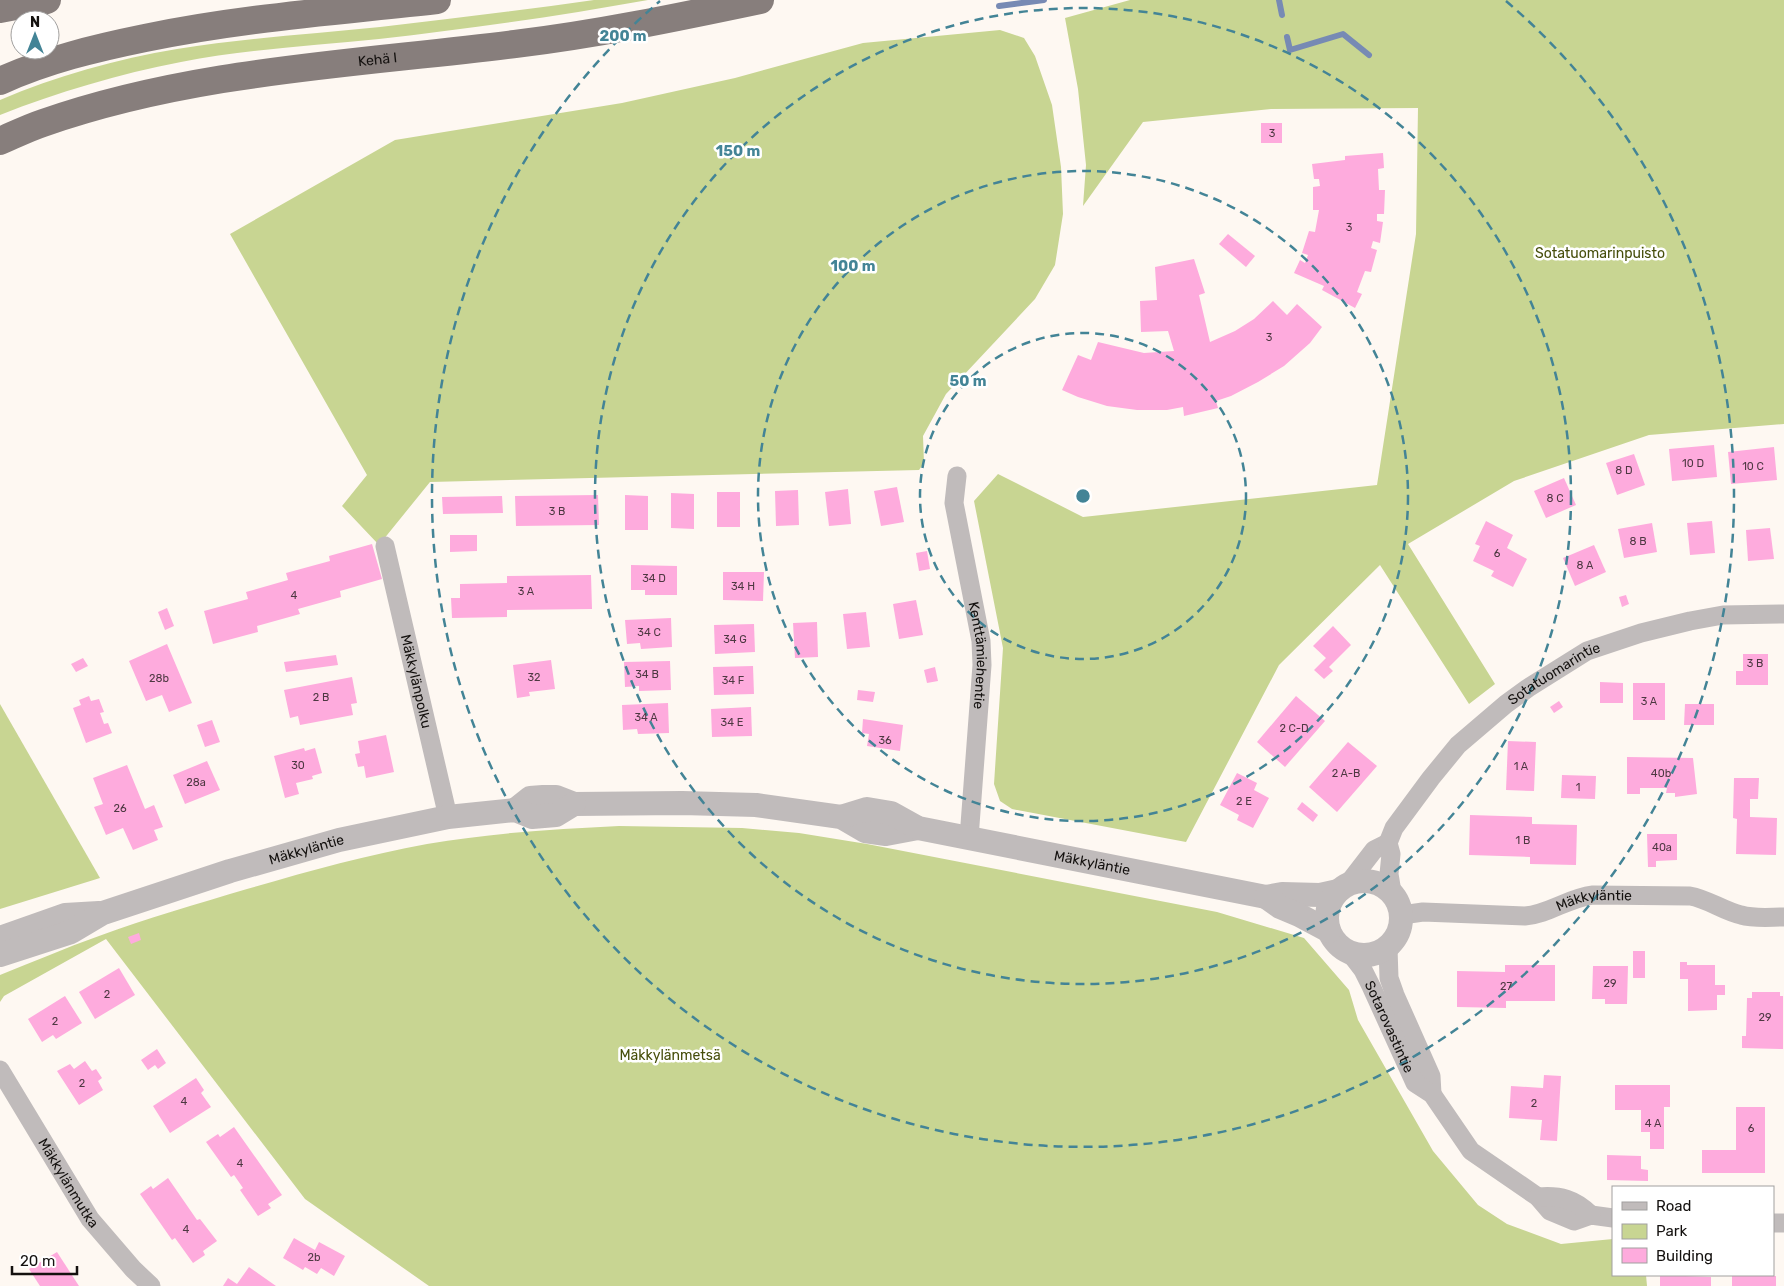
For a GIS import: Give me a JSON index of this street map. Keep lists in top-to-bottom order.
{
  "streets": {
    "highway": ["Kehä I"],
    "street": [
      "Kenttämiehentie",
      "Sotatuomarintie",
      "Mäkkylänpolku",
      "Mäkkyläntie",
      "Sotarovastintie",
      "Mäkkylänmutka"
    ]
  },
  "crossings": [
    ["Kenttämiehentie", "Mäkkyläntie"],
    ["Sotatuomarintie", "Mäkkyläntie"],
    ["Sotatuomarintie", "Sotarovastintie"],
    ["Mäkkylänpolku", "Mäkkyläntie"],
    ["Mäkkyläntie", "Sotarovastintie"]
  ],
  "parks": ["Sotatuomarinpuisto", "Mäkkylänmetsä"],
  "house_numbers": [
    "3",
    "3",
    "3",
    "10 D",
    "10 C",
    "8 D",
    "8 C",
    "3 B",
    "8 B",
    "6",
    "8 A",
    "34 D",
    "34 H",
    "3 A",
    "4",
    "34 C",
    "34 G",
    "3 B",
    "34 B",
    "32",
    "28b",
    "34 F",
    "2 B",
    "3 A",
    "34 A",
    "34 E",
    "2 C-D",
    "36",
    "30",
    "1 A",
    "2 A-B",
    "40b",
    "28a",
    "1",
    "2 E",
    "26",
    "1 B",
    "40a",
    "29",
    "27",
    "2",
    "29",
    "2",
    "2",
    "4",
    "2",
    "4 A",
    "6",
    "4",
    "4",
    "2b"
  ],
  "legend": ["Road", "Park", "Building"],
  "scale_bar": "20 m",
  "north": "top",
  "rings": [
    "200 m",
    "150 m",
    "100 m",
    "50 m"
  ]
}
